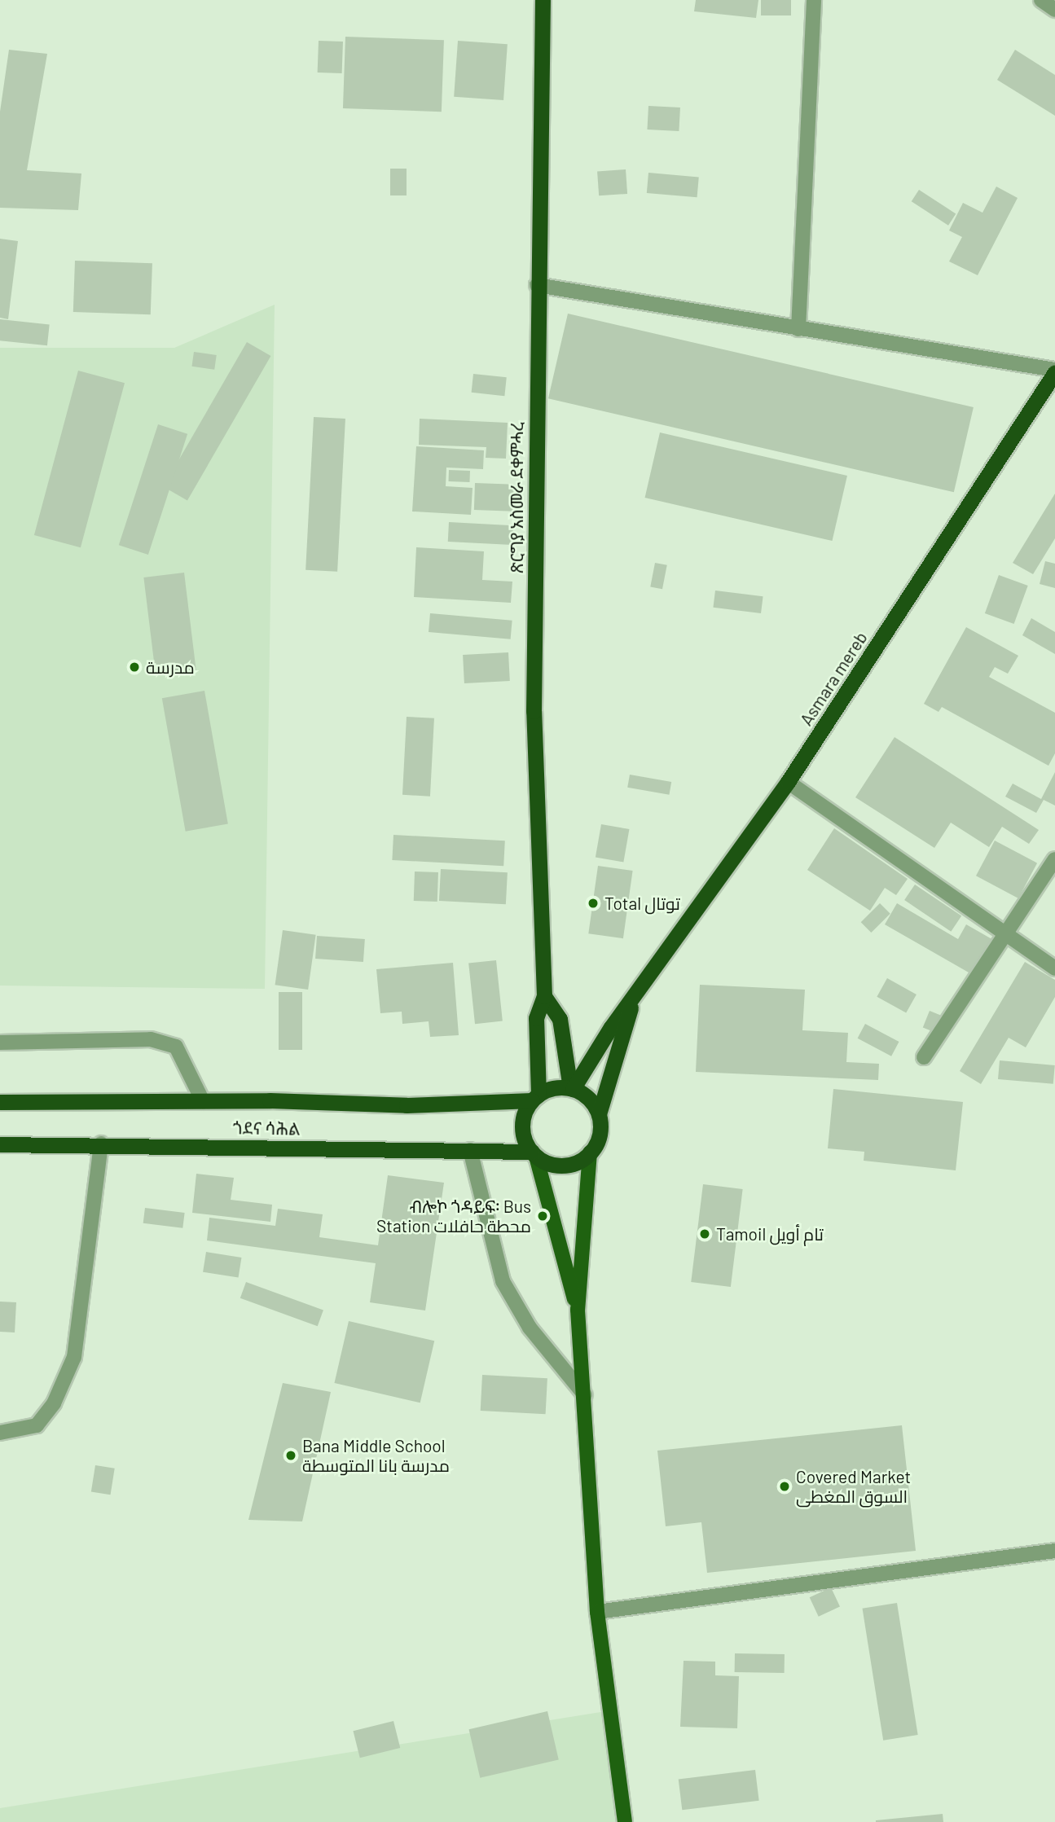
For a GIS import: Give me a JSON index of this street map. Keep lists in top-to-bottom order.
{
  "streets": {
    "highway": ["ጽርግያ አስመራ ደቀምሓረ", "Asmara mereb", "ጎደና ሳሕል"]
  },
  "crossings": [
    ["Asmara mereb", "ጎደና ሳሕል"]
  ],
  "places": [
    "مدرسة",
    "Total توتال",
    "ብሎኮ ጎዳይፍ፡ Bus Station محطة حافلات",
    "Tamoil تام أويل",
    "Bana Middle School مدرسة بانا المتوسطة",
    "Covered Market السوق المغطى"
  ]
}
